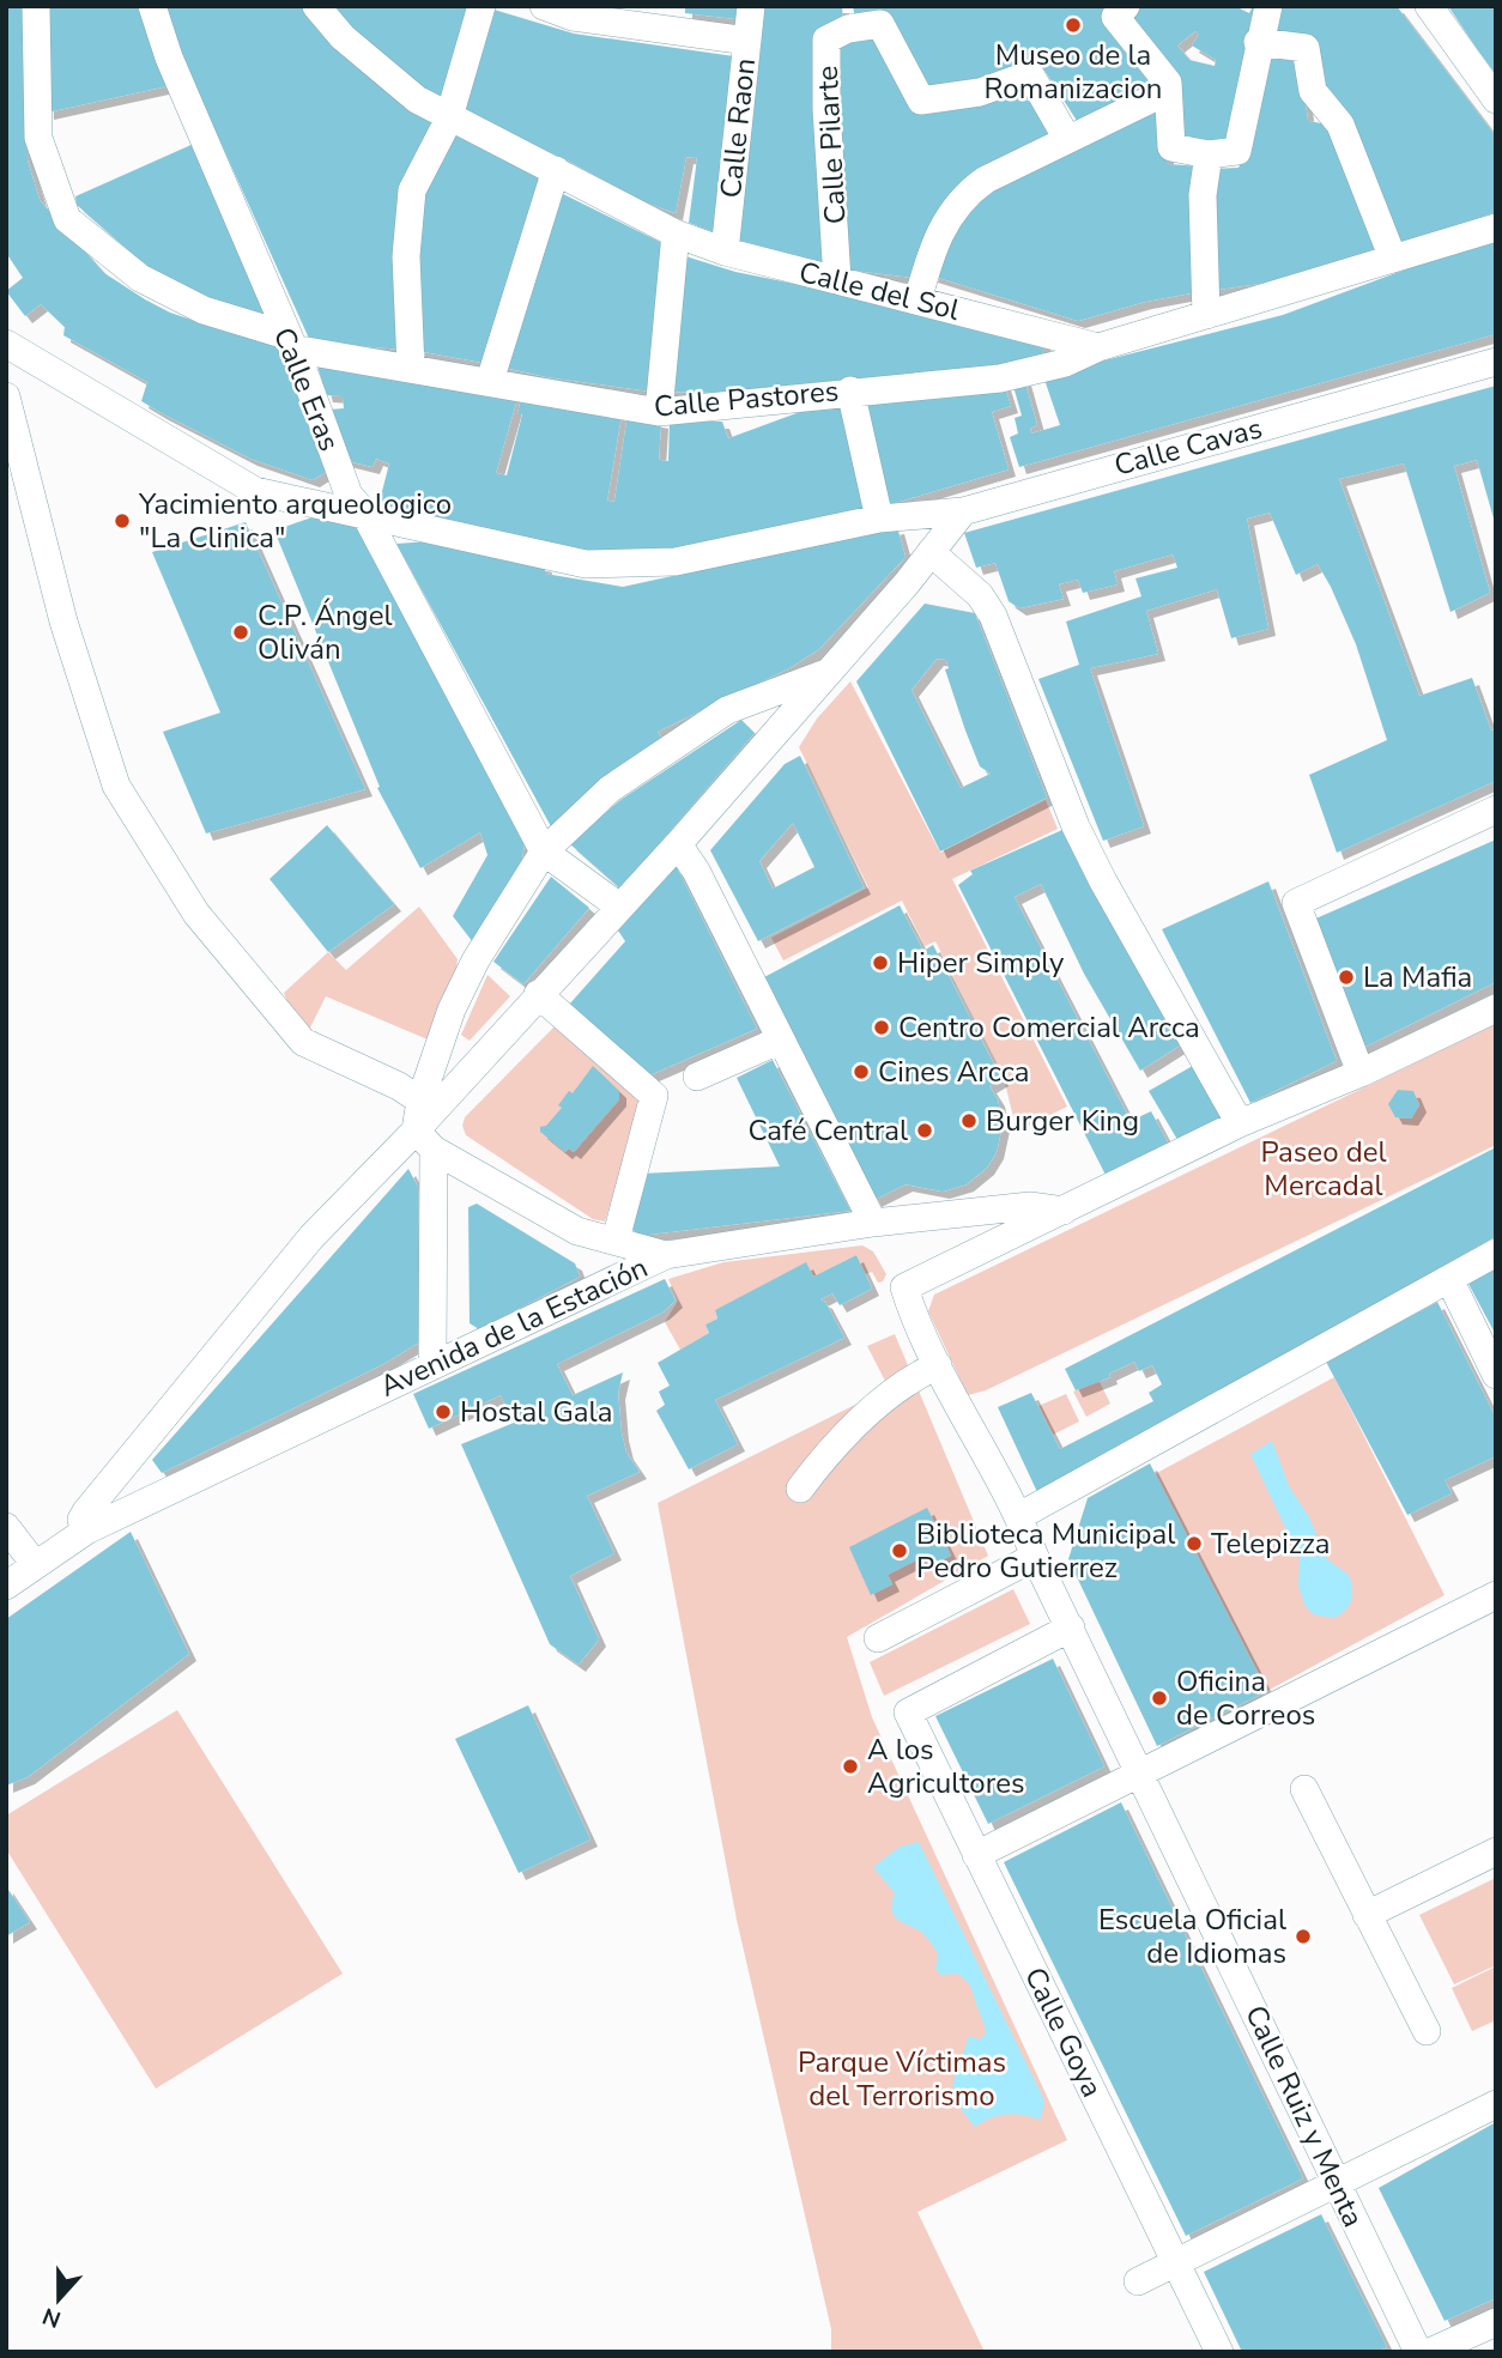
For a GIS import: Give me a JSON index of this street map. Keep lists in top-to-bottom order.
{
  "streets": {
    "street": [
      "Calle Raon",
      "Calle Pilarte",
      "Calle del Sol",
      "Calle Eras",
      "Calle Pastores",
      "Calle Cavas",
      "Avenida de la Estación",
      "Calle Goya",
      "Calle Ruiz y Menta"
    ]
  },
  "crossings": [
    ["Calle Raon", "Calle del Sol"],
    ["Calle Pilarte", "Calle del Sol"],
    ["Calle del Sol", "Calle Pastores"],
    ["Calle Eras", "Calle Pastores"],
    ["Calle Eras", "Calle Cavas"],
    ["Avenida de la Estación", "Calle Ruiz y Menta"],
    ["Calle Goya", "Calle Ruiz y Menta"]
  ],
  "parks": ["Paseo del Mercadal", "Parque Víctimas del Terrorismo"],
  "places": [
    "Museo de la Romanizacion",
    "Yacimiento arqueologico \"La Clinica\"",
    "C.P. Ángel Oliván",
    "Hiper Simply",
    "La Mafia",
    "Centro Comercial Arcca",
    "Cines Arcca",
    "Burger King",
    "Café Central",
    "Hostal Gala",
    "Telepizza",
    "Biblioteca Municipal Pedro Gutierrez",
    "Oficina de Correos",
    "A los Agricultores",
    "Escuela Oficial de Idiomas"
  ],
  "north": "bottom"
}
